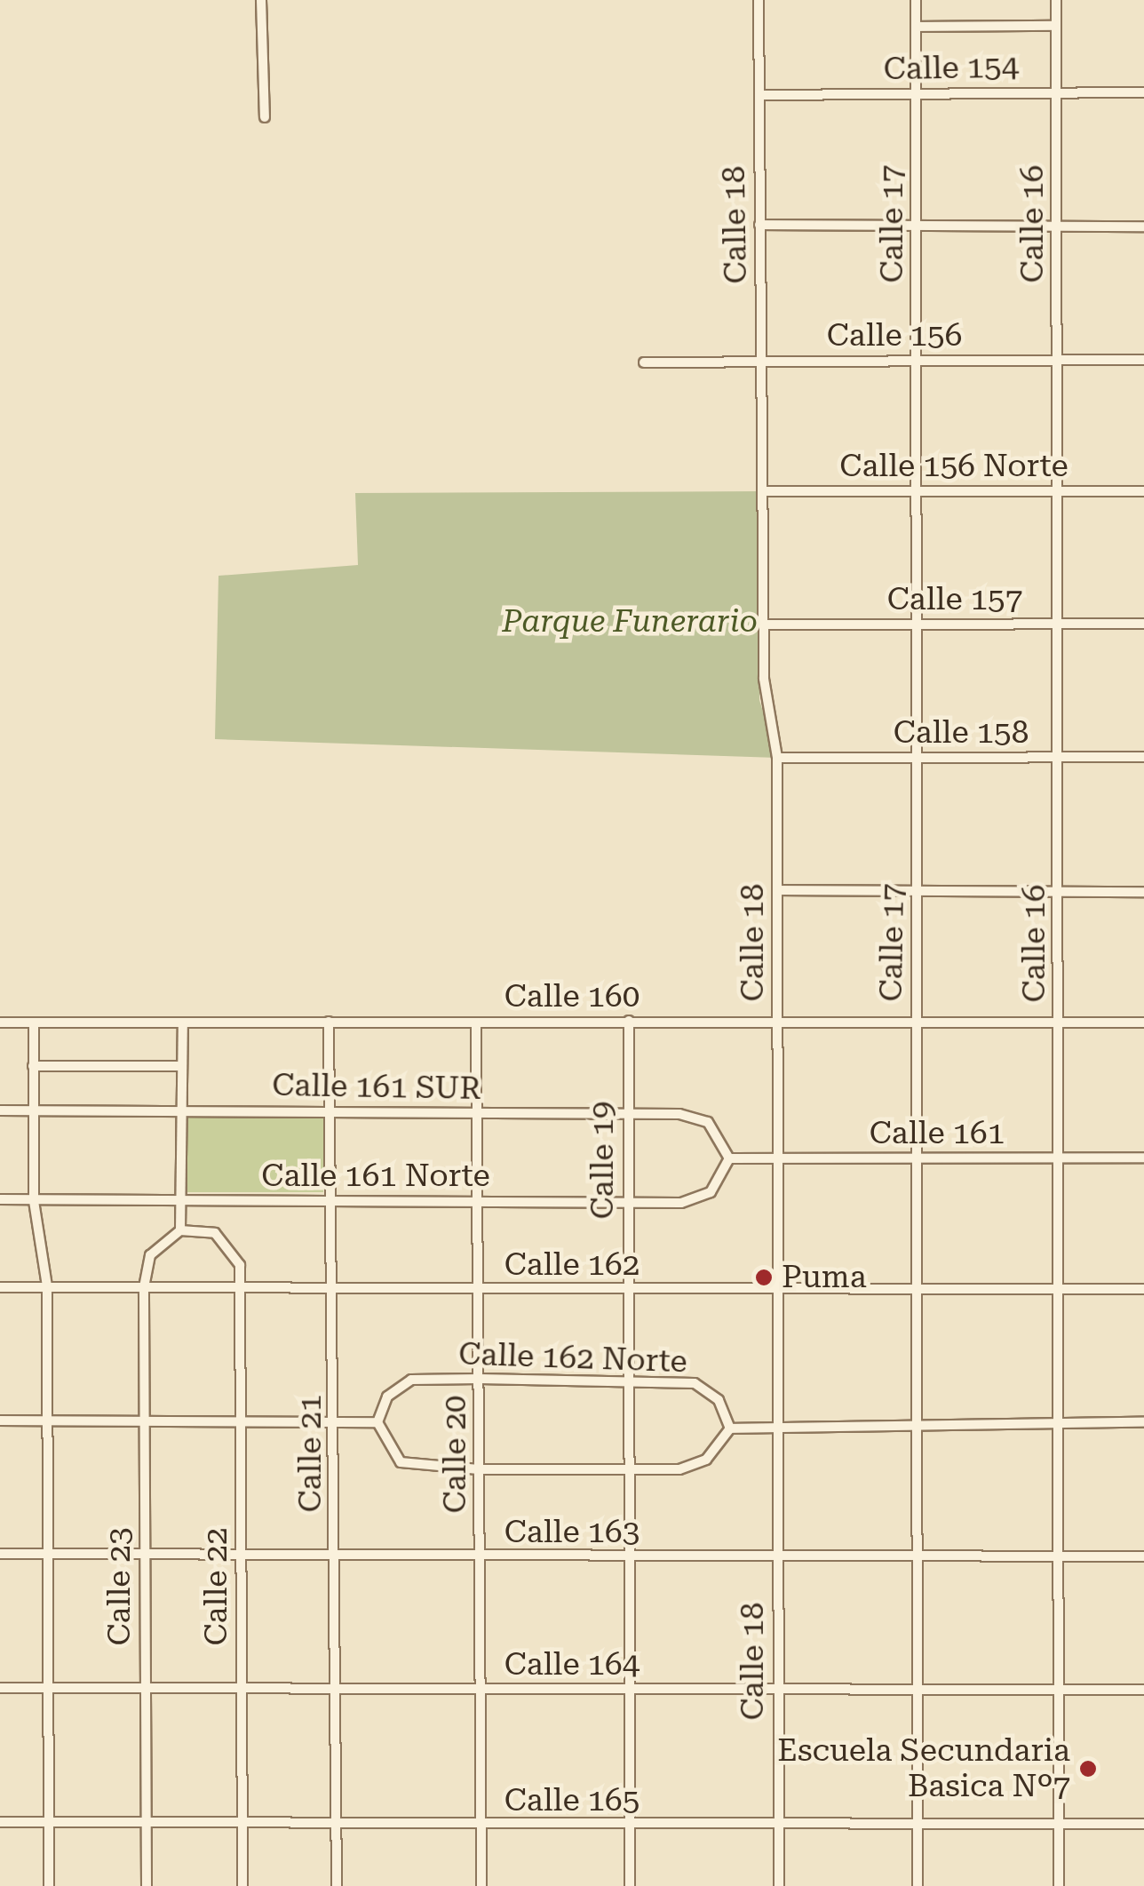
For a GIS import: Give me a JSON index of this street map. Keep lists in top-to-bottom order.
{
  "streets": {
    "street": [
      "Calle 154",
      "Calle 17",
      "Calle 16",
      "Calle 18",
      "Calle 156",
      "Calle 156 Norte",
      "Calle 157",
      "Calle 158",
      "Calle 160",
      "Calle 161 SUR",
      "Calle 161",
      "Calle 19",
      "Calle 161 Norte",
      "Calle 162",
      "Calle 162 Norte",
      "Calle 21",
      "Calle 20",
      "Calle 163",
      "Calle 23",
      "Calle 22",
      "Calle 164",
      "Calle 165"
    ]
  },
  "crossings": [
    ["Calle 154", "Calle 17"],
    ["Calle 154", "Calle 16"],
    ["Calle 154", "Calle 18"],
    ["Calle 17", "Calle 156"],
    ["Calle 17", "Calle 156 Norte"],
    ["Calle 17", "Calle 157"],
    ["Calle 17", "Calle 158"],
    ["Calle 17", "Calle 160"],
    ["Calle 17", "Calle 161"],
    ["Calle 17", "Calle 162"],
    ["Calle 17", "Calle 163"],
    ["Calle 17", "Calle 164"],
    ["Calle 17", "Calle 165"],
    ["Calle 16", "Calle 156"],
    ["Calle 16", "Calle 156 Norte"],
    ["Calle 16", "Calle 157"],
    ["Calle 16", "Calle 158"],
    ["Calle 16", "Calle 160"],
    ["Calle 16", "Calle 161"],
    ["Calle 16", "Calle 162"],
    ["Calle 16", "Calle 163"],
    ["Calle 16", "Calle 164"],
    ["Calle 16", "Calle 165"],
    ["Calle 18", "Calle 156"],
    ["Calle 18", "Calle 156 Norte"],
    ["Calle 18", "Calle 157"],
    ["Calle 18", "Calle 158"],
    ["Calle 18", "Calle 160"],
    ["Calle 18", "Calle 161"],
    ["Calle 18", "Calle 162"],
    ["Calle 18", "Calle 163"],
    ["Calle 18", "Calle 164"],
    ["Calle 18", "Calle 165"],
    ["Calle 160", "Calle 19"],
    ["Calle 160", "Calle 21"],
    ["Calle 160", "Calle 20"],
    ["Calle 161 SUR", "Calle 161"],
    ["Calle 161 SUR", "Calle 19"],
    ["Calle 161 SUR", "Calle 161 Norte"],
    ["Calle 161 SUR", "Calle 21"],
    ["Calle 161 SUR", "Calle 20"],
    ["Calle 161", "Calle 161 Norte"],
    ["Calle 19", "Calle 161 Norte"],
    ["Calle 19", "Calle 162"],
    ["Calle 19", "Calle 162 Norte"],
    ["Calle 19", "Calle 163"],
    ["Calle 19", "Calle 164"],
    ["Calle 19", "Calle 165"],
    ["Calle 161 Norte", "Calle 21"],
    ["Calle 161 Norte", "Calle 20"],
    ["Calle 162", "Calle 21"],
    ["Calle 162", "Calle 20"],
    ["Calle 162", "Calle 23"],
    ["Calle 162", "Calle 22"],
    ["Calle 162 Norte", "Calle 20"],
    ["Calle 21", "Calle 163"],
    ["Calle 21", "Calle 164"],
    ["Calle 21", "Calle 165"],
    ["Calle 20", "Calle 163"],
    ["Calle 20", "Calle 164"],
    ["Calle 20", "Calle 165"],
    ["Calle 163", "Calle 23"],
    ["Calle 163", "Calle 22"],
    ["Calle 23", "Calle 164"],
    ["Calle 23", "Calle 165"],
    ["Calle 22", "Calle 164"],
    ["Calle 22", "Calle 165"]
  ],
  "parks": ["Parque Funerario"],
  "places": ["Puma", "Escuela Secundaria Basica Nº7"]
}
